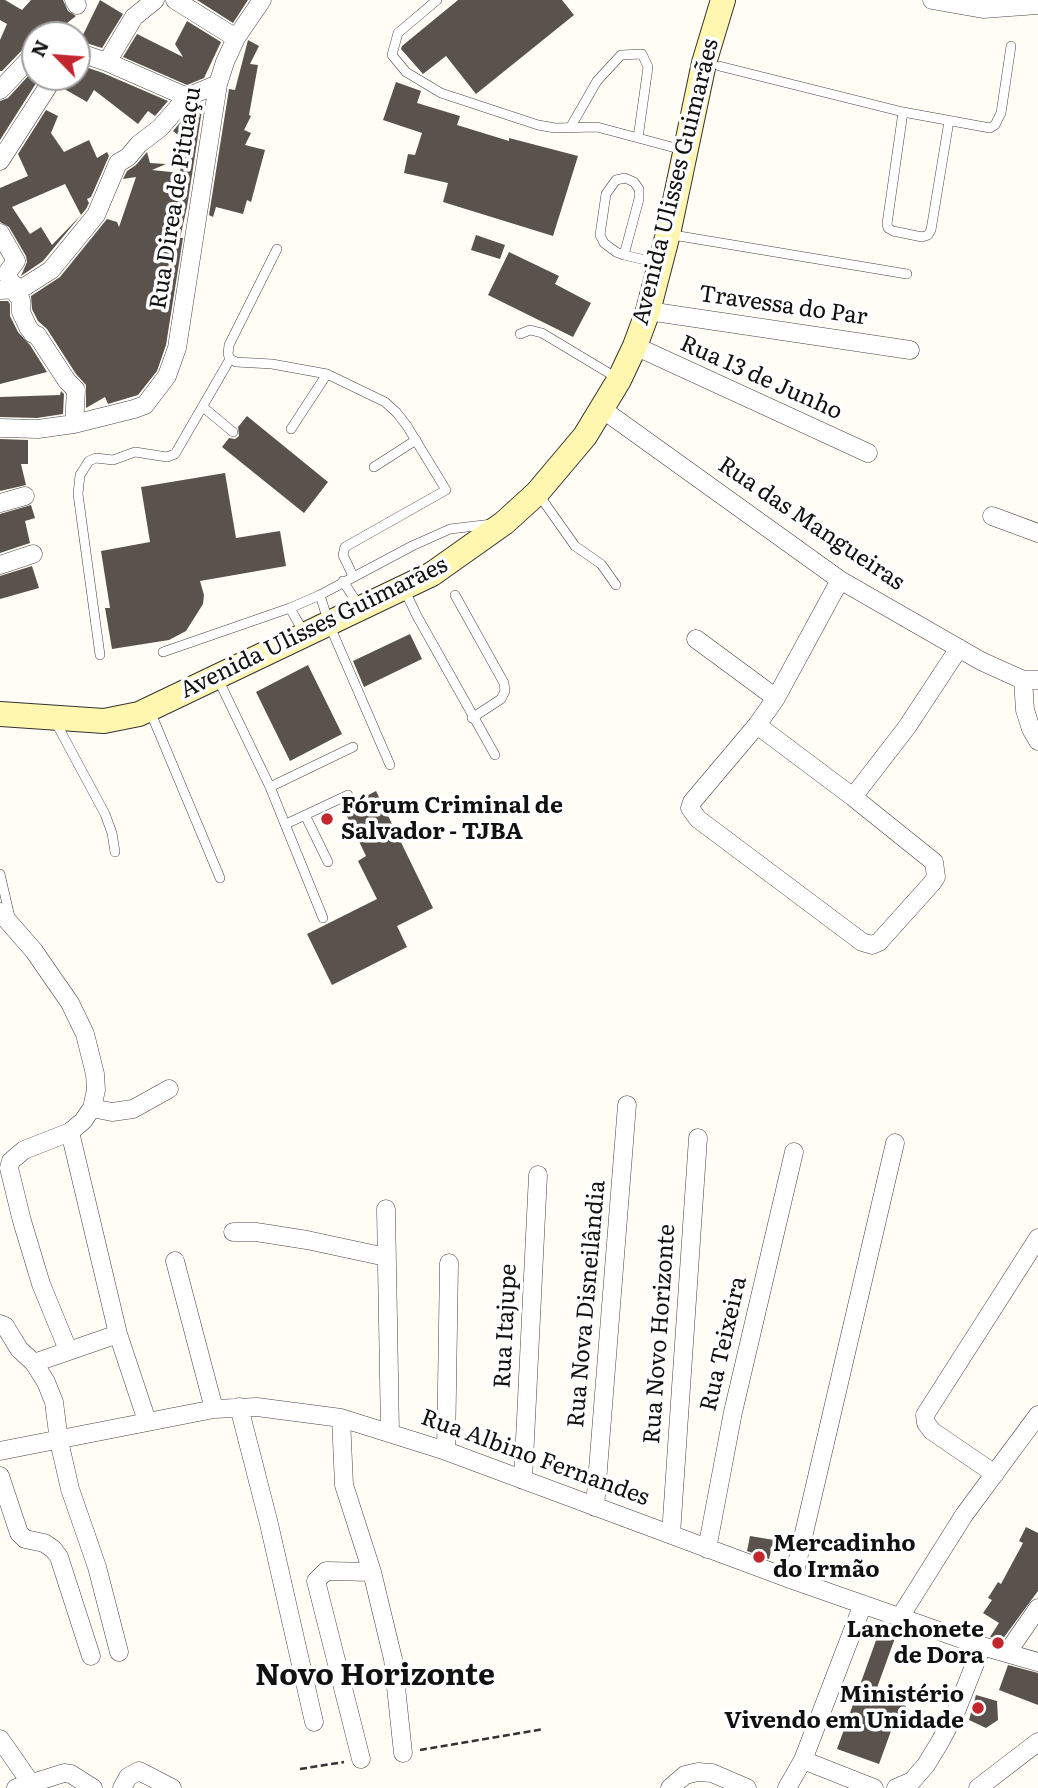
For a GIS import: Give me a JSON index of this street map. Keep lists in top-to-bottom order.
{
  "streets": {
    "main road": ["Avenida Ulisses Guimarães"],
    "street": [
      "Rua Direa de Pituaçu",
      "Travessa do Par",
      "Rua 13 de Junho",
      "Rua das Mangueiras",
      "Rua Nova Disneilândia",
      "Rua Itajupe",
      "Rua Novo Horizonte",
      "Rua Teixeira",
      "Rua Albino Fernandes"
    ]
  },
  "crossings": [
    ["Avenida Ulisses Guimarães", "Travessa do Par"],
    ["Avenida Ulisses Guimarães", "Rua 13 de Junho"],
    ["Avenida Ulisses Guimarães", "Rua das Mangueiras"],
    ["Rua Nova Disneilândia", "Rua Albino Fernandes"],
    ["Rua Itajupe", "Rua Albino Fernandes"],
    ["Rua Novo Horizonte", "Rua Albino Fernandes"],
    ["Rua Teixeira", "Rua Albino Fernandes"]
  ],
  "districts": ["Novo Horizonte"],
  "places": [
    "Fórum Criminal de Salvador - TJBA",
    "Mercadinho do Irmão",
    "Lanchonete de Dora",
    "Ministério Vivendo em Unidade"
  ],
  "north": "top left"
}
